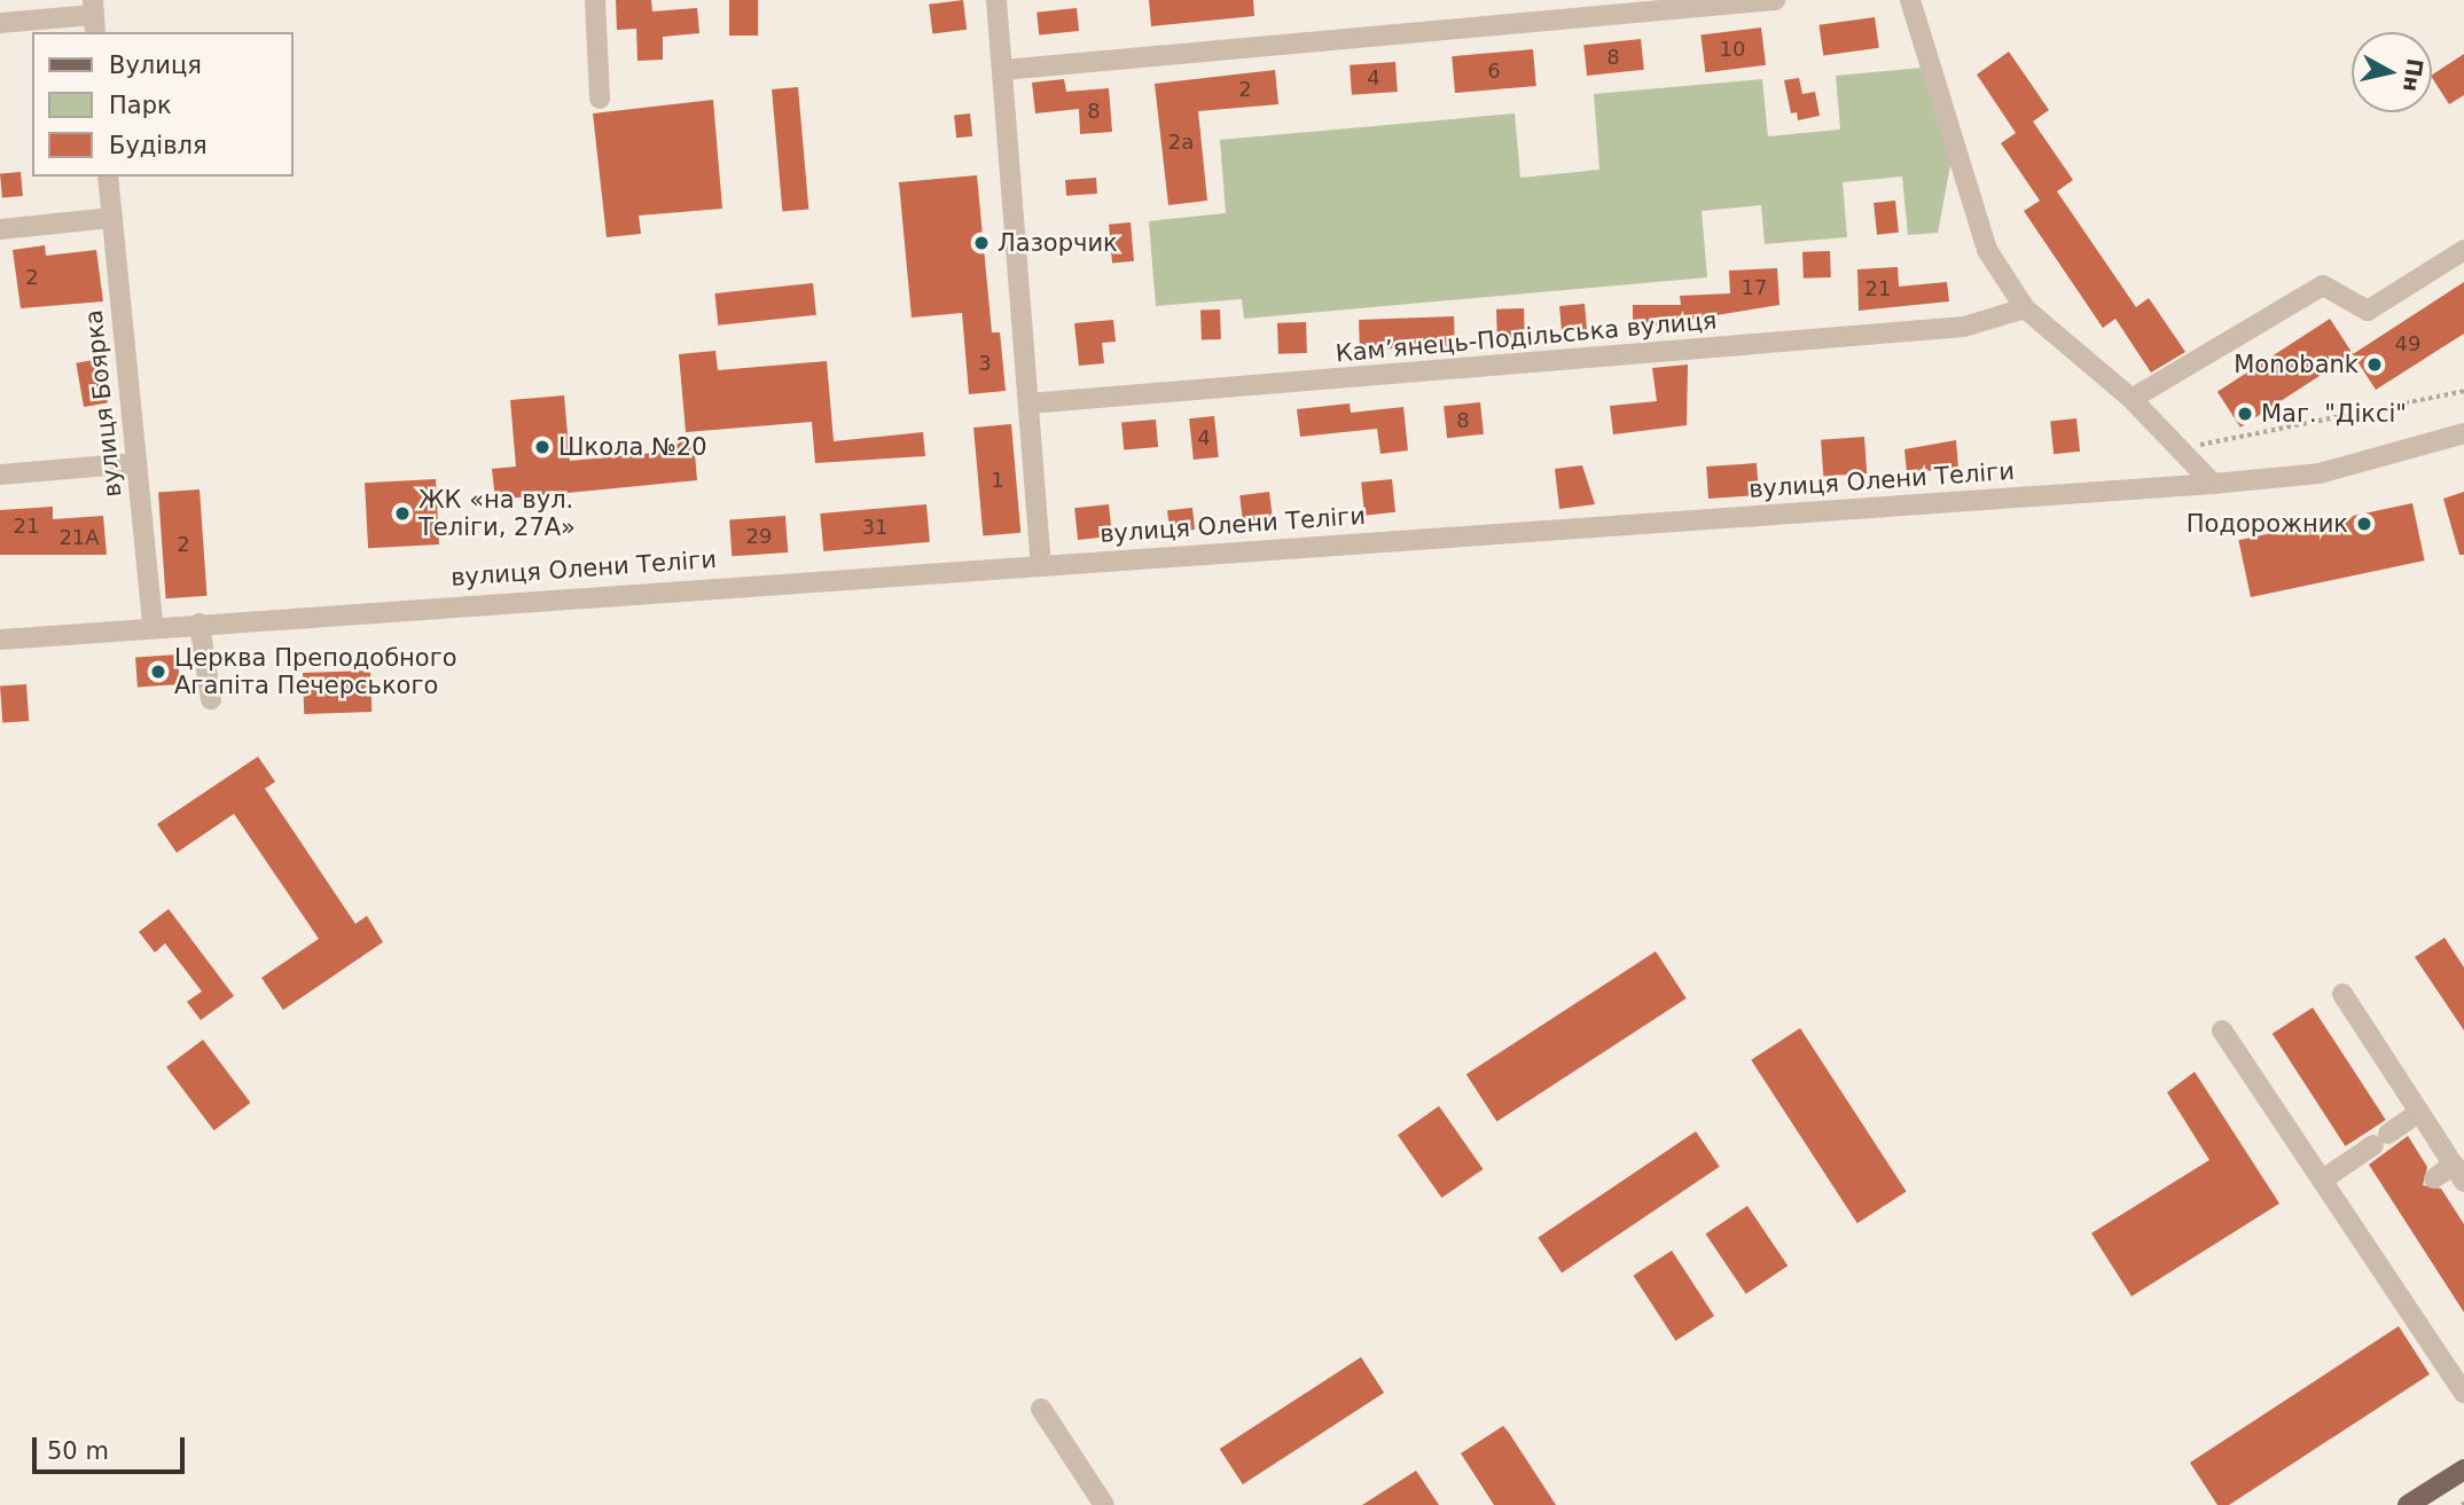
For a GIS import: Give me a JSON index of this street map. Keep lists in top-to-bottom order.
{
  "streets": {
    "street": ["Камʼянець-Подільська вулиця", "вулиця Боярка", "вулиця Олени Теліги"]
  },
  "crossings": [
    ["вулиця Боярка", "вулиця Олени Теліги"]
  ],
  "places": [
    "Лазорчик",
    "Monobank",
    "Маг. \"Діксі\"",
    "Школа №20",
    "ЖК «на вул. Теліги, 27А»",
    "Подорожник",
    "Церква Преподобного Агапіта Печерського"
  ],
  "house_numbers": [
    "10",
    "8",
    "6",
    "4",
    "2",
    "8",
    "2а",
    "2",
    "17",
    "21",
    "49",
    "3",
    "8",
    "4",
    "1",
    "21",
    "31",
    "29",
    "21А",
    "2"
  ],
  "legend": ["Вулиця", "Парк", "Будівля"],
  "scale_bar": "50 m",
  "north": "right"
}
